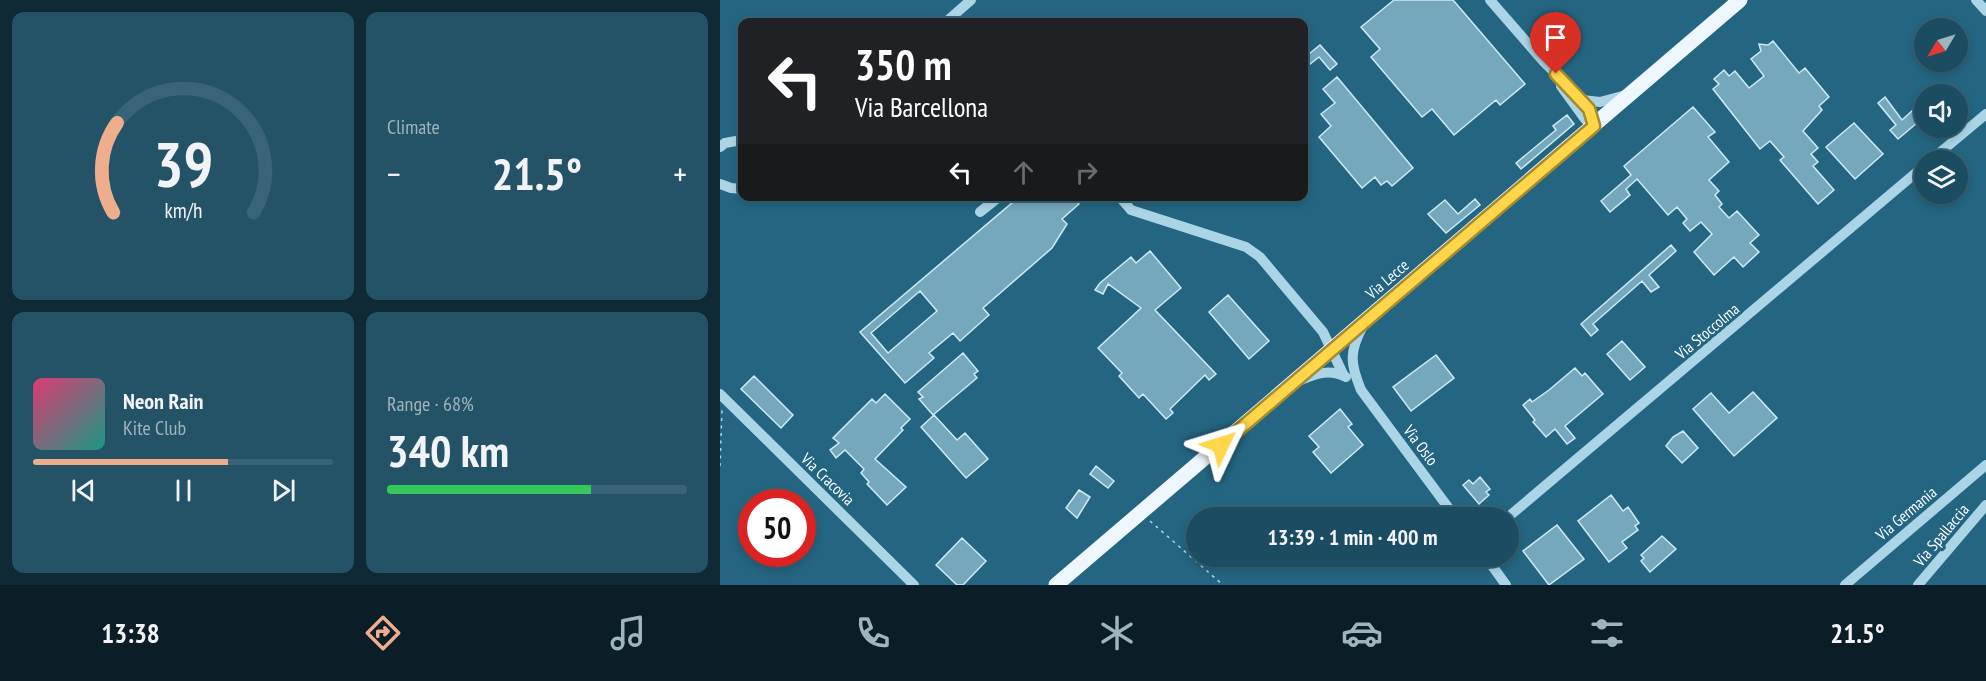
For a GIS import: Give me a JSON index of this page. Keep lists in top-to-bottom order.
{
  "streets": {
    "main road": ["Via Lecce"],
    "street": [
      "Via Stoccolma",
      "Via Oslo",
      "Via Cracovia",
      "Via Germania",
      "Via Spallaccia"
    ]
  },
  "crossings": [
    ["Via Lecce", "Via Oslo"]
  ],
  "north": "bottom left",
  "page": {
    "tile": [
      "Climate",
      ["Range · 68%", "340 km"]
    ],
    "turn": ["350 m", "Via Barcellona"],
    "heat": ["−", "21.5°", "+"],
    "song": ["Neon Rain", "Kite Club"],
    "limit": "50",
    "trip": "13:39 · 1 min · 400 m",
    "tabs": ["13:38", "21.5°"],
    "gauge": ["39", "km/h"]
  }
}
